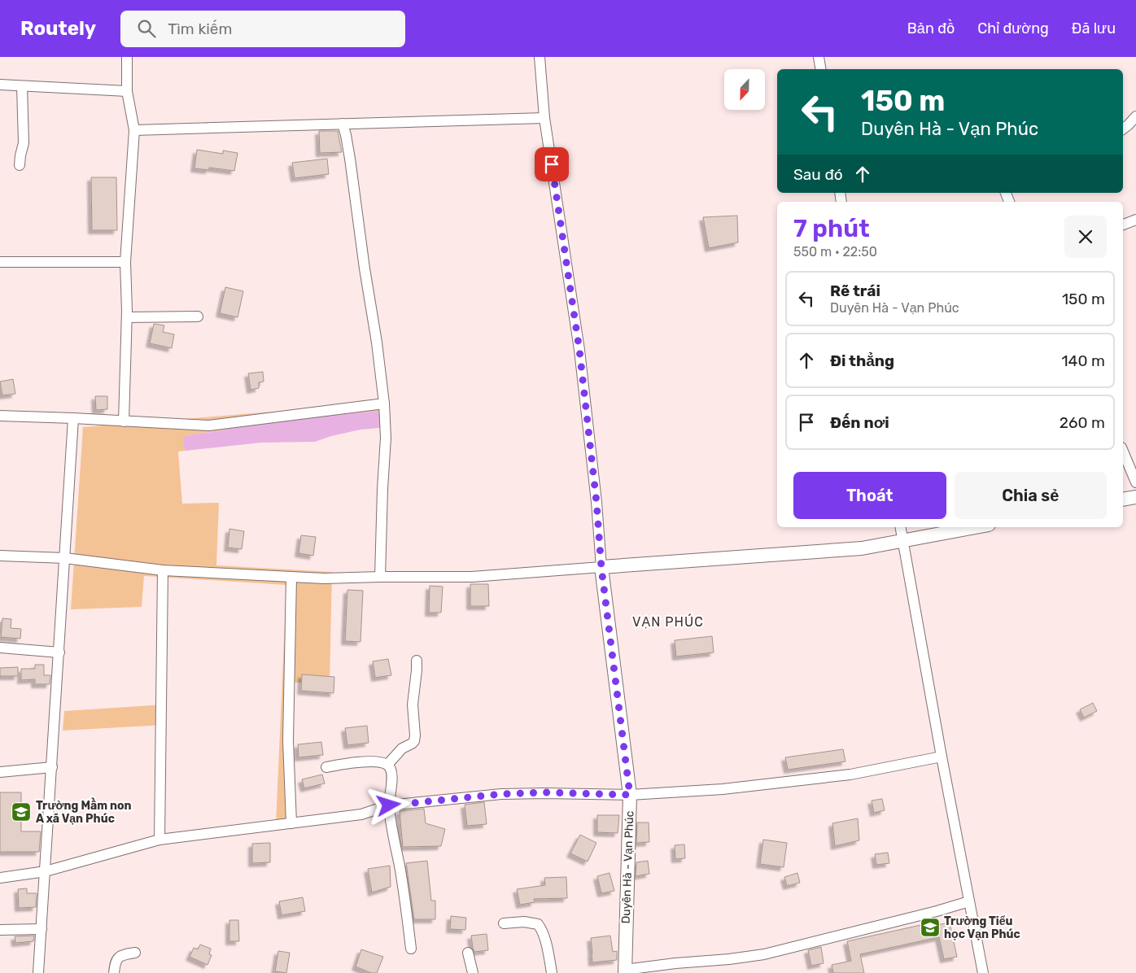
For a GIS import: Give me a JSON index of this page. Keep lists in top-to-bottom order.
{
  "streets": {
    "street": ["Duyên Hà - Vạn Phúc"]
  },
  "districts": ["VẠN PHÚC"],
  "places": {
    "school or university": ["Trường Mầm non A xã Vạn Phúc", "Trường Tiểu học Vạn Phúc"]
  },
  "north": "bottom",
  "page": {
    "header": "Routely",
    "search": "Tìm kiếm",
    "nav": ["Bản đồ", "Chỉ đường", "Đã lưu"],
    "turn": ["150 m", "Duyên Hà - Vạn Phúc"],
    "then": "Sau đó",
    "heading": ["7 phút", "550 m · 22:50"],
    "list": [
      {
        "name": "Rẽ trái",
        "note": "Duyên Hà - Vạn Phúc",
        "value": "150 m"
      },
      {
        "name": "Đi thẳng",
        "value": "140 m"
      },
      {
        "name": "Đến nơi",
        "value": "260 m"
      }
    ],
    "buttons": ["Thoát", "Chia sẻ"]
  }
}
